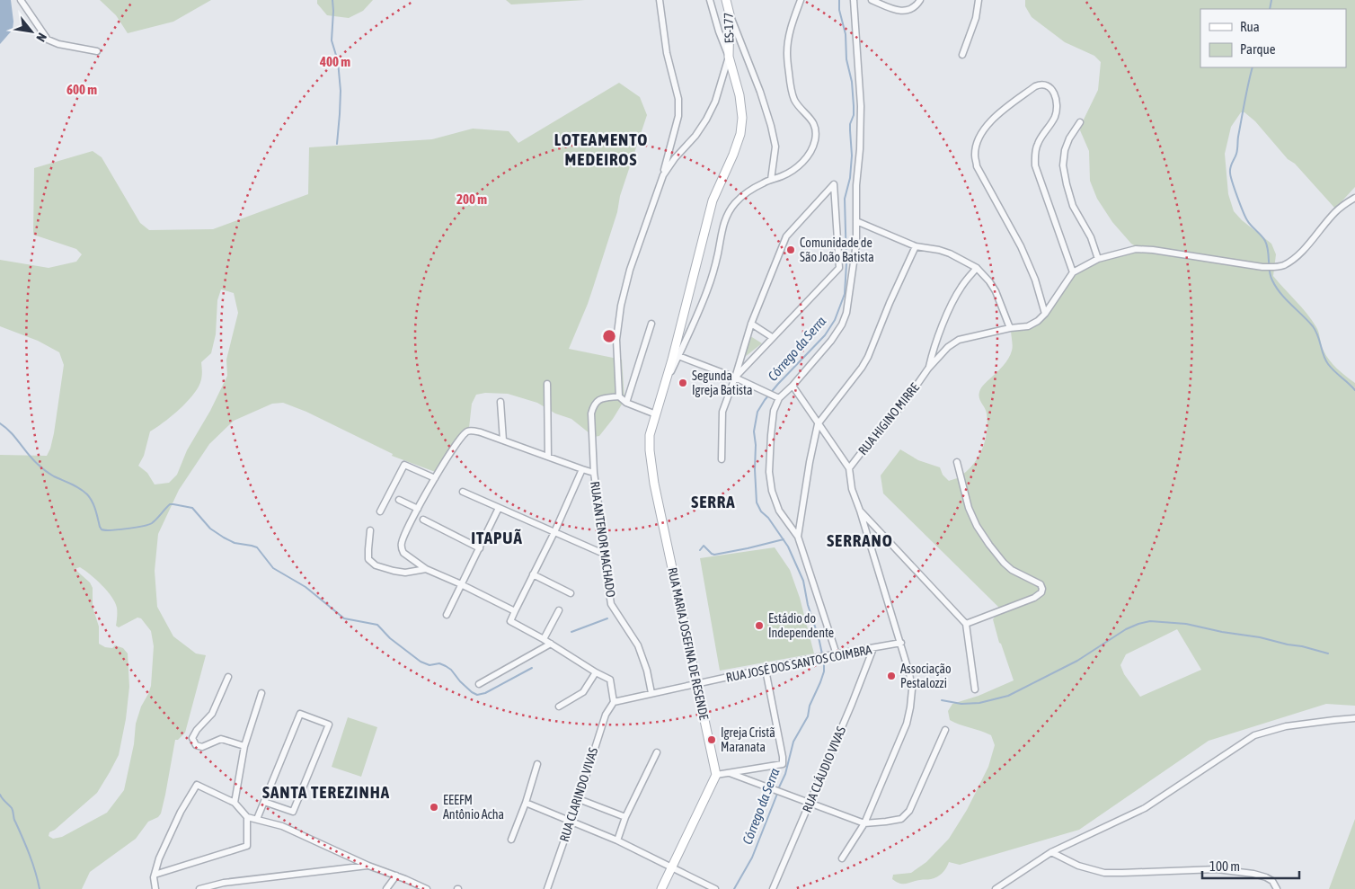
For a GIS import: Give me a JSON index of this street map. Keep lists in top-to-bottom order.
{
  "streets": {
    "main road": ["ES-177", "RUA MARIA JOSEFINA DE RESENDE"],
    "street": [
      "RUA HIGINO MIRRE",
      "RUA ANTENOR MACHADO",
      "RUA JOSÉ DOS SANTOS COIMBRA",
      "RUA CLÁUDIO VIVAS",
      "RUA CLARINDO VIVAS"
    ]
  },
  "crossings": [
    ["ES-177", "RUA MARIA JOSEFINA DE RESENDE"],
    ["RUA ANTENOR MACHADO", "RUA JOSÉ DOS SANTOS COIMBRA"],
    ["RUA MARIA JOSEFINA DE RESENDE", "RUA JOSÉ DOS SANTOS COIMBRA"],
    ["RUA JOSÉ DOS SANTOS COIMBRA", "RUA CLÁUDIO VIVAS"],
    ["RUA JOSÉ DOS SANTOS COIMBRA", "RUA CLARINDO VIVAS"]
  ],
  "districts": [
    "LOTEAMENTO MEDEIROS",
    "SERRA",
    "ITAPUÃ",
    "SERRANO",
    "SANTA TEREZINHA"
  ],
  "water": ["Córrego da Serra"],
  "places": [
    "Comunidade de São João Batista",
    "Segunda Igreja Batista",
    "Estádio do Independente",
    "Associação Pestalozzi",
    "Igreja Cristã Maranata",
    "EEEFM Antônio Acha"
  ],
  "legend": ["Rua", "Parque"],
  "scale_bar": "100 m",
  "north": "bottom right",
  "rings": ["400 m", "600 m", "200 m"]
}
